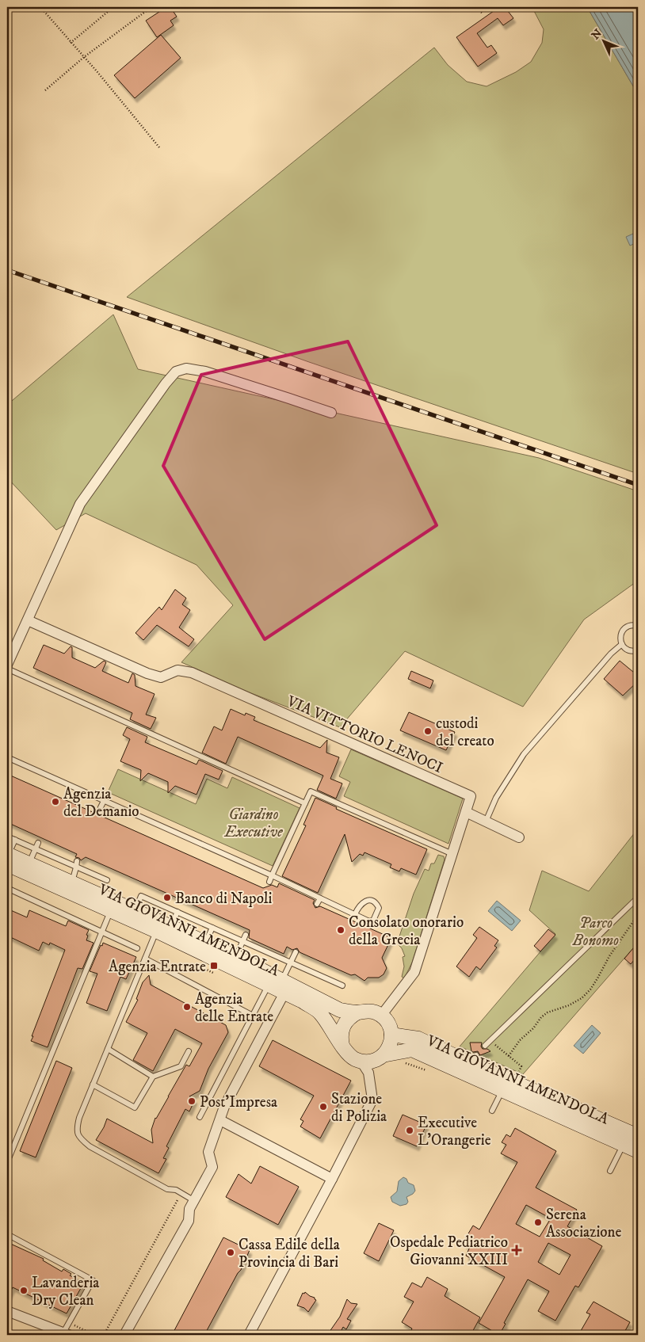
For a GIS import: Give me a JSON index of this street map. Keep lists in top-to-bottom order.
{
  "streets": {
    "main road": ["VIA GIOVANNI AMENDOLA"],
    "street": ["VIA VITTORIO LENOCI"]
  },
  "crossings": [
    ["VIA VITTORIO LENOCI", "VIA GIOVANNI AMENDOLA"]
  ],
  "parks": ["Giardino Executive", "Parco Bonomo"],
  "places": {
    "other": [
      "custodi del creato",
      "Agenzia del Demanio",
      "Banco di Napoli",
      "Consolato onorario della Grecia",
      "Agenzia delle Entrate",
      "Post'Impresa",
      "Stazione di Polizia",
      "Executive L'Orangerie",
      "Serena Associazione",
      "Cassa Edile della Provincia di Bari",
      "Lavanderia Dry Clean"
    ],
    "transit": ["Agenzia Entrate"],
    "health": ["Ospedale Pediatrico Giovanni XXIII"]
  },
  "north": "top left"
}
